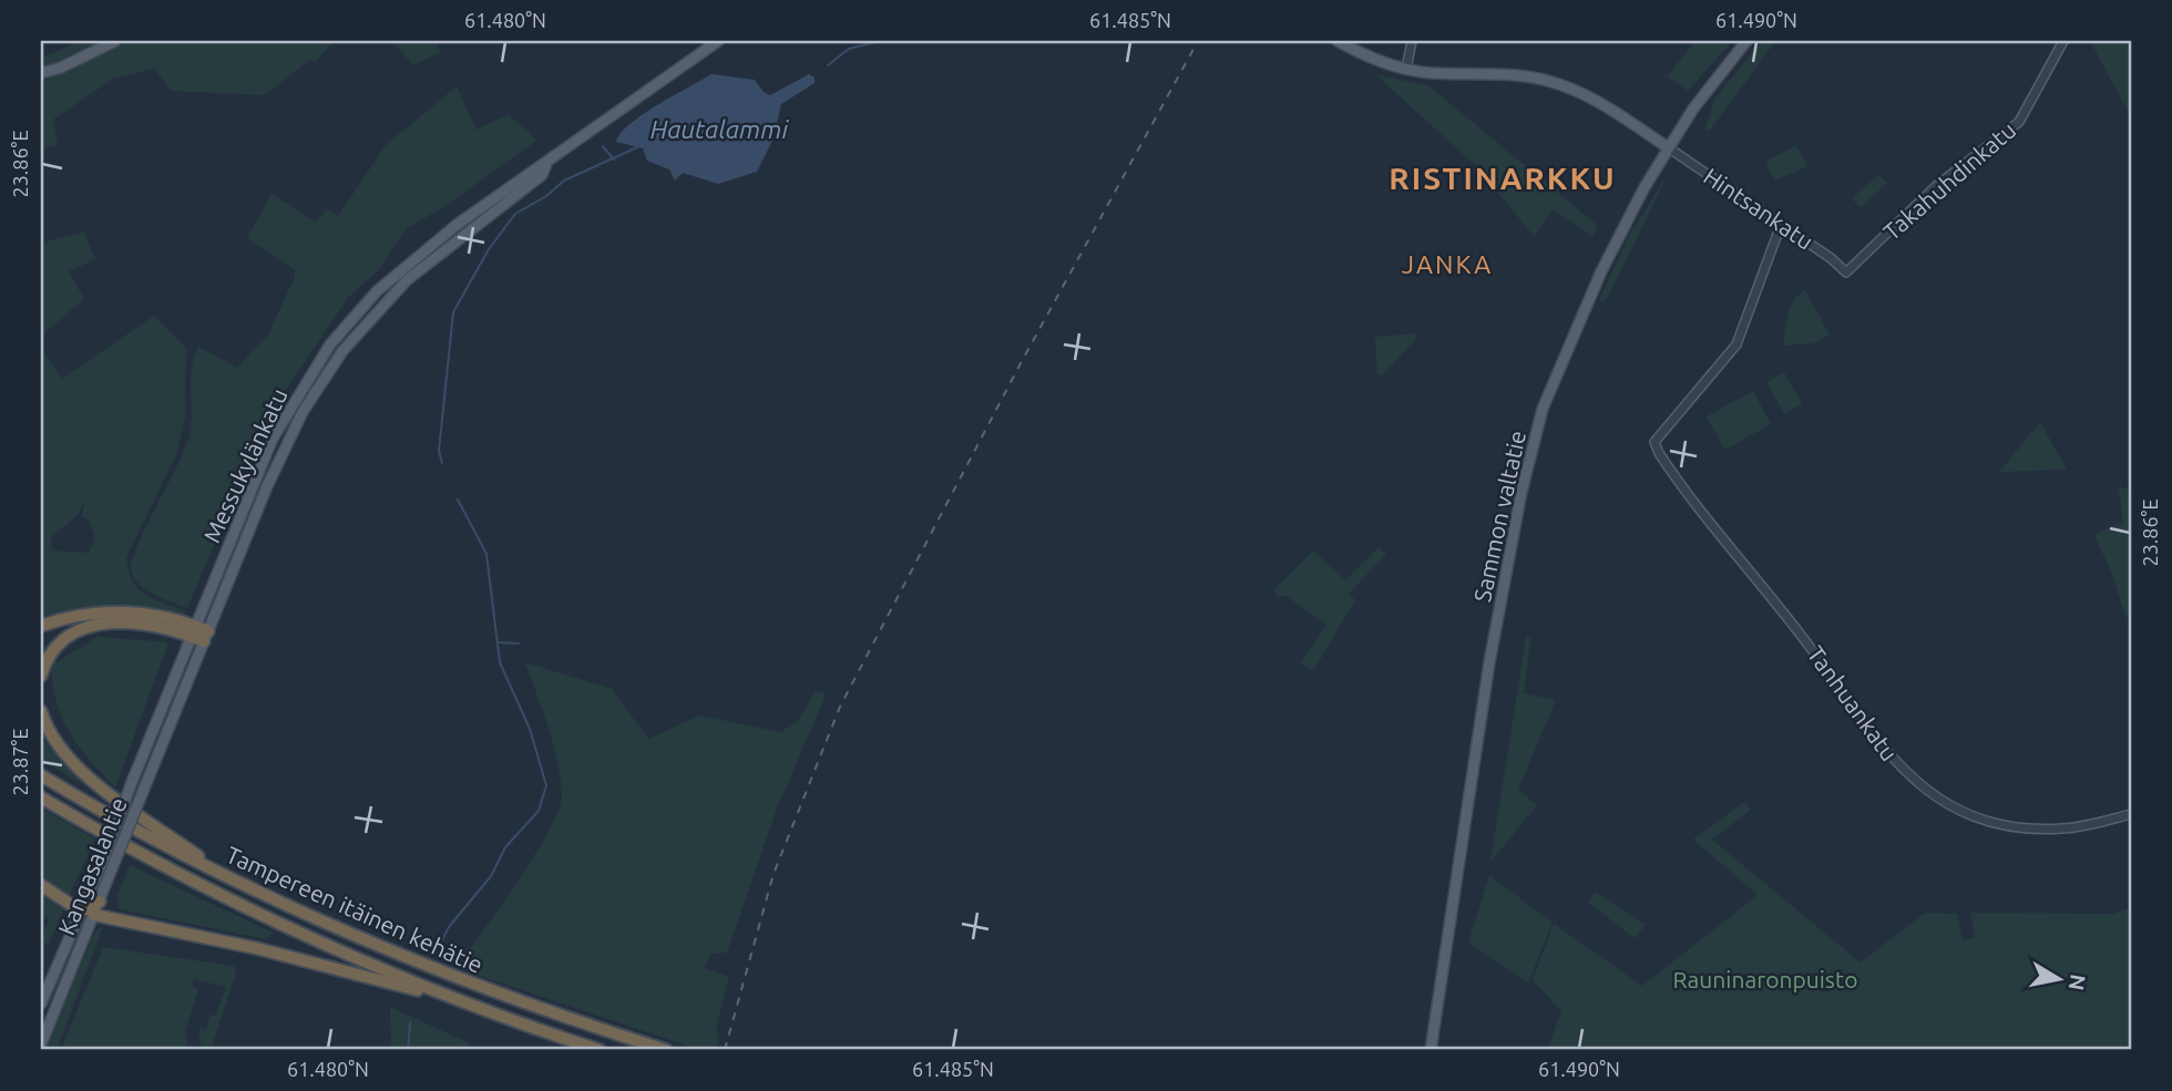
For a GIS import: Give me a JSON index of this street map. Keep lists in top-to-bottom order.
{
  "streets": {
    "highway": ["Tampereen itäinen kehätie"],
    "main road": ["Messukylänkatu", "Sammon valtatie", "Kangasalantie"],
    "street": ["Takahuhdinkatu", "Hintsankatu", "Tanhuankatu"]
  },
  "crossings": [
    ["Takahuhdinkatu", "Hintsankatu"],
    ["Hintsankatu", "Sammon valtatie"],
    ["Hintsankatu", "Tanhuankatu"],
    ["Messukylänkatu", "Kangasalantie"]
  ],
  "districts": ["RISTINARKKU", "JANKA"],
  "water": ["Hautalammi"],
  "parks": ["Rauninaronpuisto"],
  "north": "right",
  "coordinates": [
    "61.480°N",
    "61.485°N",
    "61.490°N",
    "23.86°E",
    "23.87°E"
  ]
}
